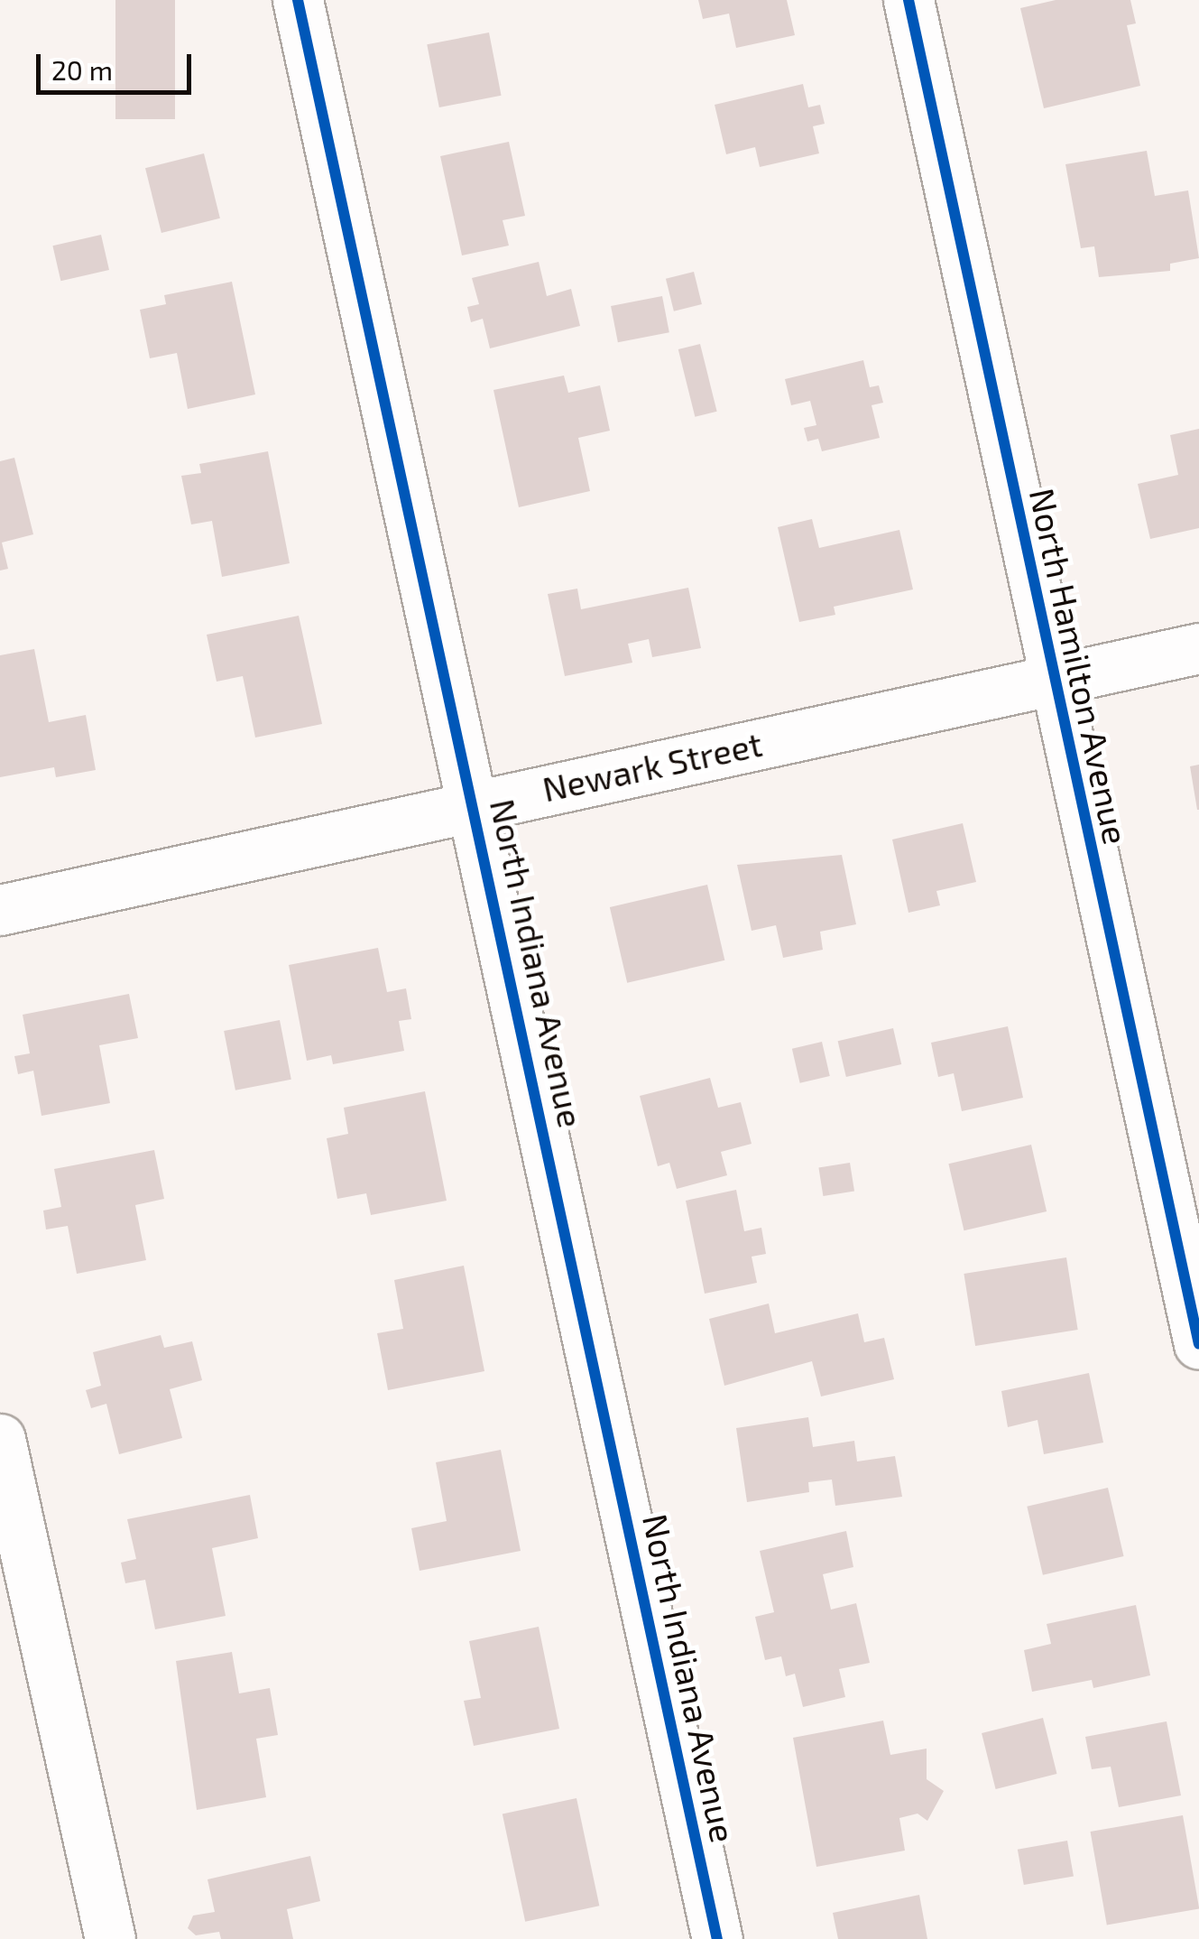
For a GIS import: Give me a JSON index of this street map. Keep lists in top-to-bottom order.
{
  "streets": {
    "street": ["North Hamilton Avenue", "Newark Street", "North Indiana Avenue"]
  },
  "crossings": [
    ["North Hamilton Avenue", "Newark Street"],
    ["Newark Street", "North Indiana Avenue"]
  ],
  "scale_bar": "20 m"
}
